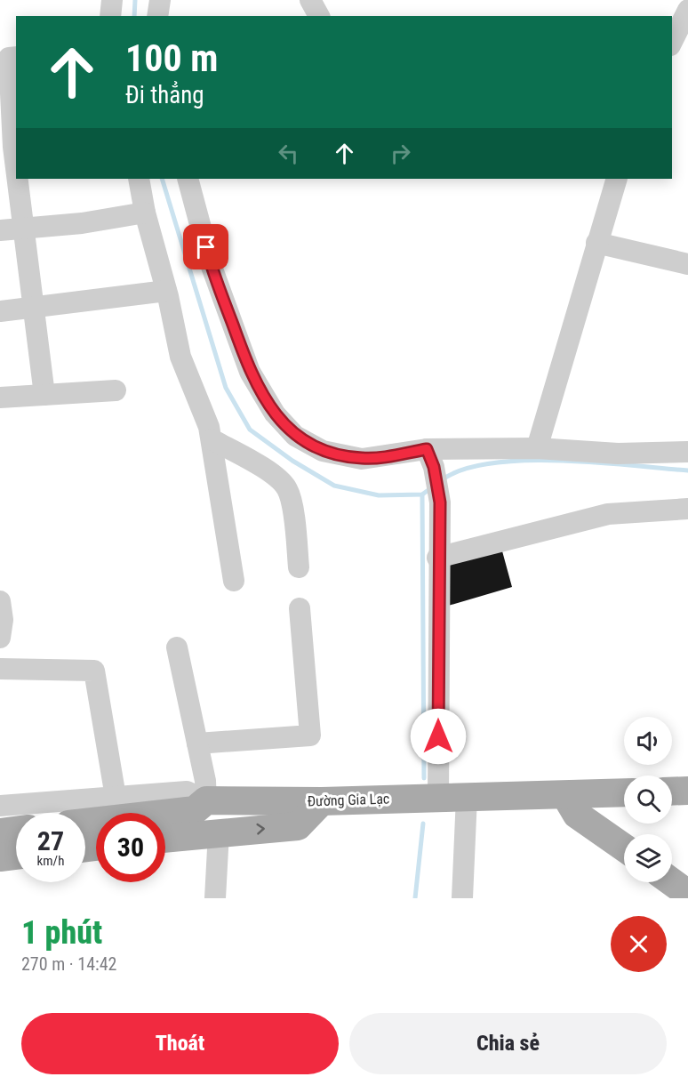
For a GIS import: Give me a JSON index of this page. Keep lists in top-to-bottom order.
{
  "streets": {
    "main road": ["Đường Gia Lạc"]
  },
  "page": {
    "turn": ["100 m", "Đi thẳng"],
    "speed": "27 km/h",
    "limit": "30",
    "heading": ["1 phút", "270 m · 14:42"],
    "buttons": ["Thoát", "Chia sẻ"]
  }
}
